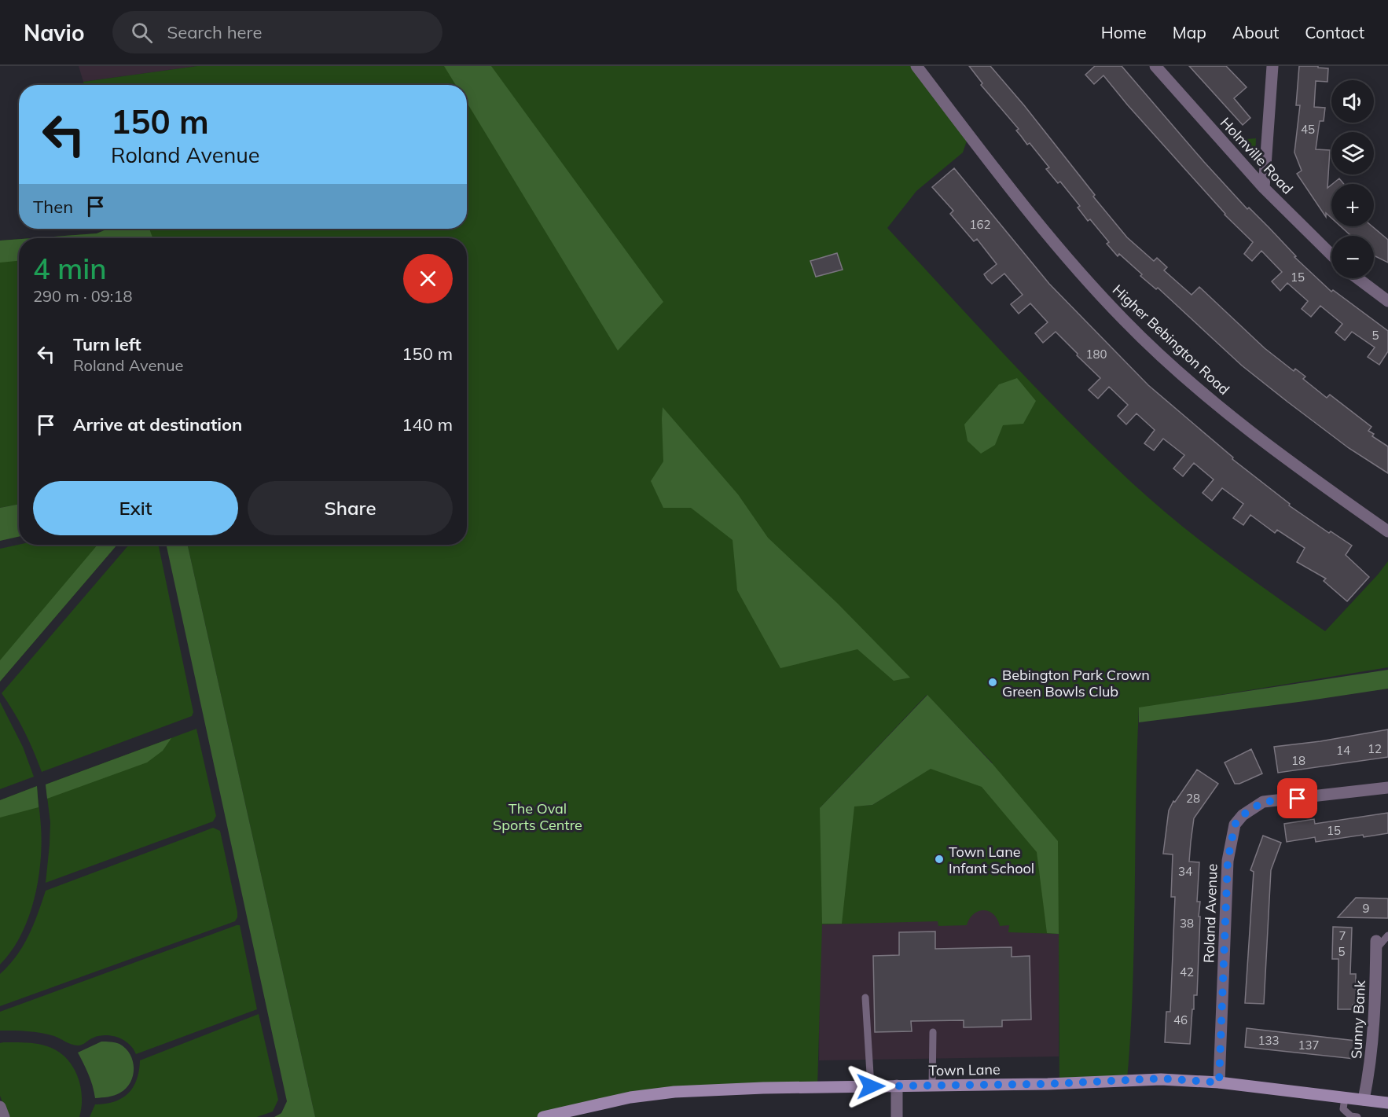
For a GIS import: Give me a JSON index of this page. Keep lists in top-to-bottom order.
{
  "streets": {
    "main road": ["Town Lane"],
    "street": [
      "Holmville Road",
      "Higher Bebington Road",
      "Roland Avenue",
      "Sunny Bank"
    ]
  },
  "crossings": [
    ["Roland Avenue", "Town Lane"],
    ["Sunny Bank", "Town Lane"]
  ],
  "parks": ["The Oval Sports Centre"],
  "places": ["Bebington Park Crown Green Bowls Club", "Town Lane Infant School"],
  "house_numbers": [
    "45",
    "162",
    "15",
    "5",
    "180",
    "12",
    "14",
    "18",
    "28",
    "15",
    "34",
    "9",
    "38",
    "7",
    "5",
    "42",
    "46",
    "133",
    "137"
  ],
  "page": {
    "header": "Navio",
    "search": "Search here",
    "nav": [
      "Home",
      "Map",
      "About",
      "Contact"
    ],
    "map_buttons": ["+", "−"],
    "turn": ["150 m", "Roland Avenue"],
    "then": "Then",
    "heading": ["4 min", "290 m · 09:18"],
    "list": [
      {
        "name": "Turn left",
        "note": "Roland Avenue",
        "value": "150 m"
      },
      {
        "name": "Arrive at destination",
        "value": "140 m"
      }
    ],
    "buttons": ["Exit", "Share"]
  }
}
